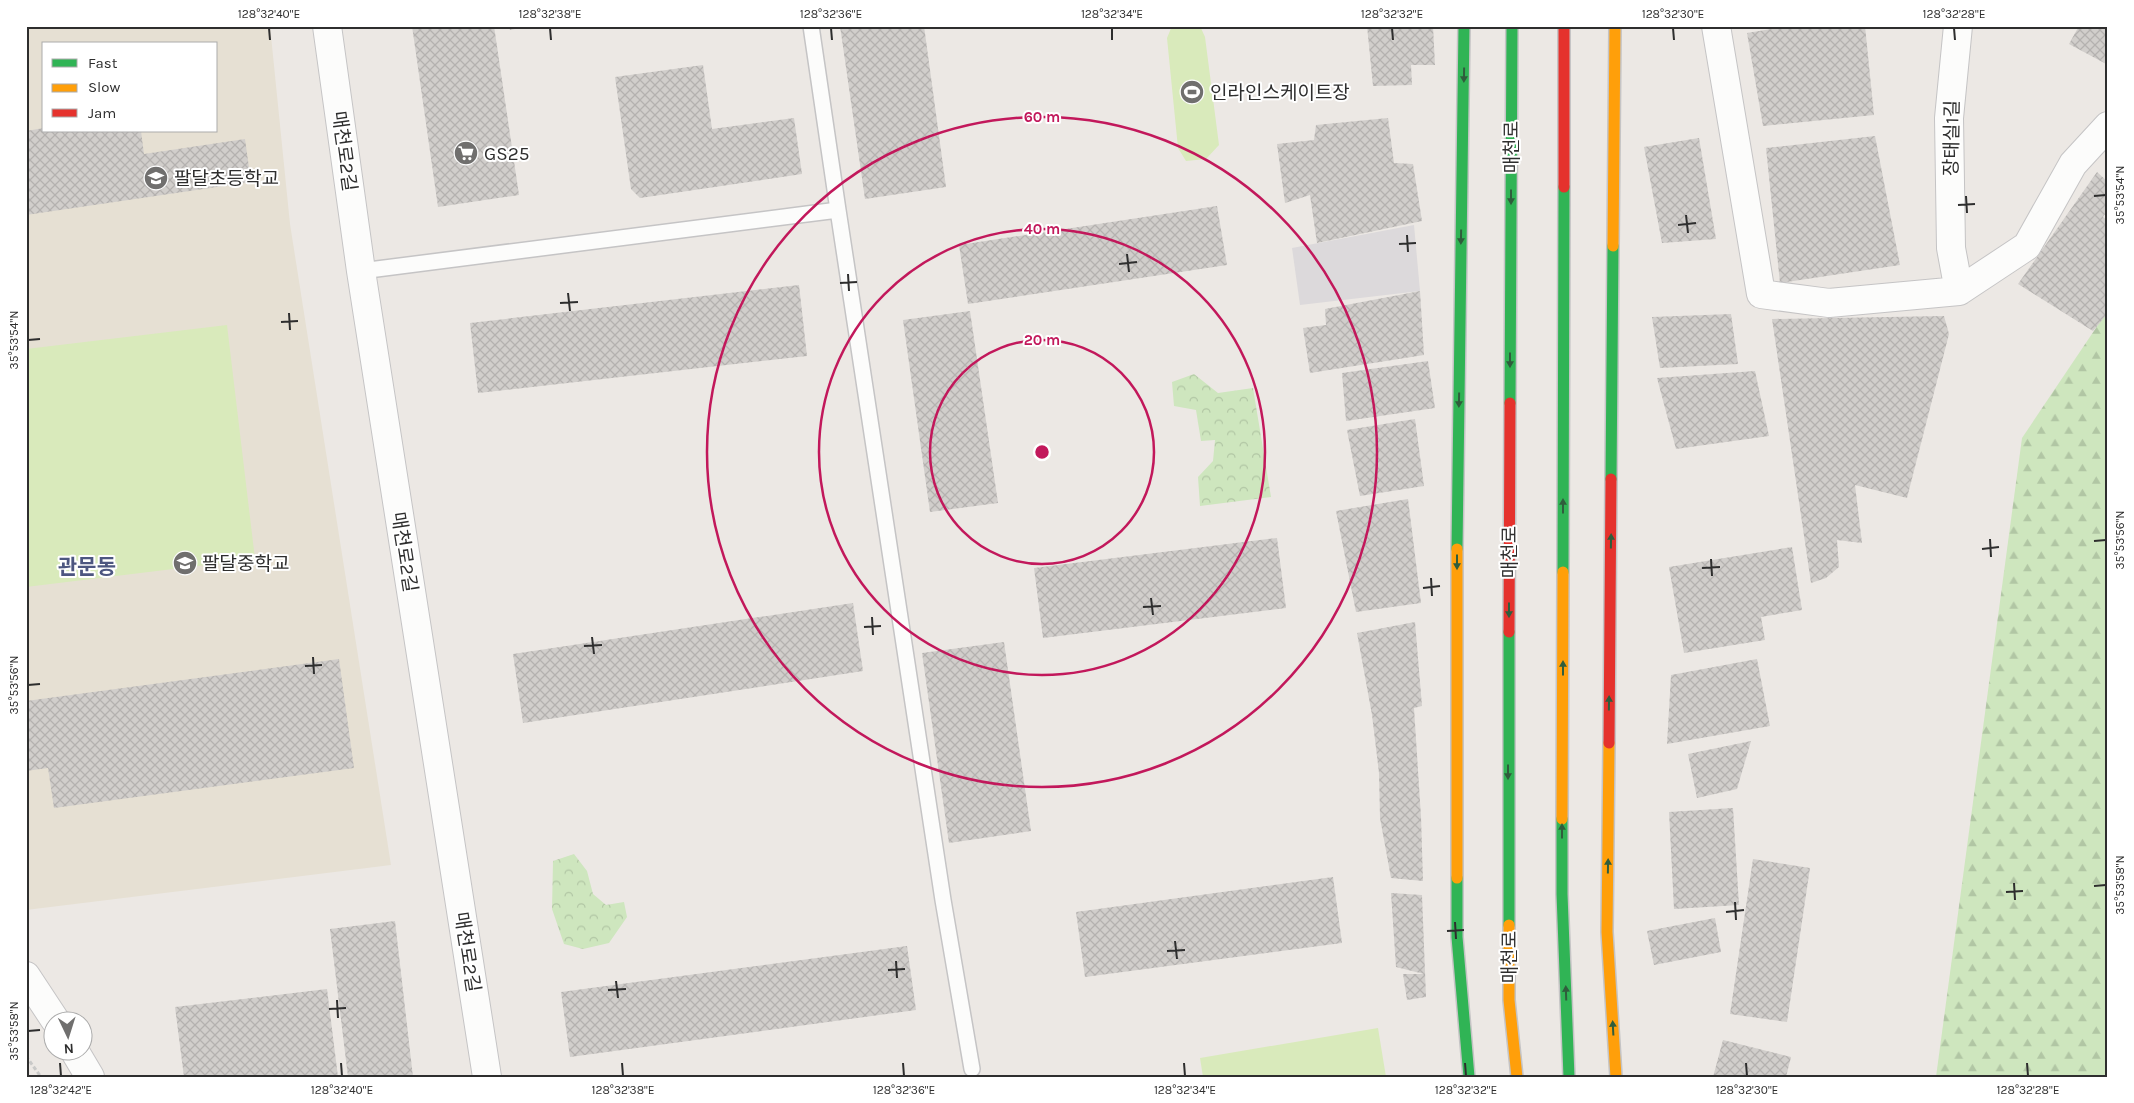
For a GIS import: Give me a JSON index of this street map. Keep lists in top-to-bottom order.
{
  "streets": {
    "main road": ["매천로"],
    "street": ["장태실1길", "매천로2길"]
  },
  "districts": ["관문동"],
  "places": {
    "sports": ["인라인스케이트장"],
    "supermarket": ["GS25"],
    "school or university": ["팔달초등학교", "팔달중학교"]
  },
  "legend": ["Fast", "Slow", "Jam"],
  "north": "bottom",
  "coordinates": [
    "128°32'40\"E",
    "128°32'38\"E",
    "128°32'36\"E",
    "128°32'34\"E",
    "128°32'32\"E",
    "128°32'30\"E",
    "128°32'28\"E",
    "35°53'54\"N",
    "35°53'56\"N",
    "35°53'58\"N",
    "128°32'42\"E"
  ],
  "rings": ["60 m", "40 m", "20 m"]
}
